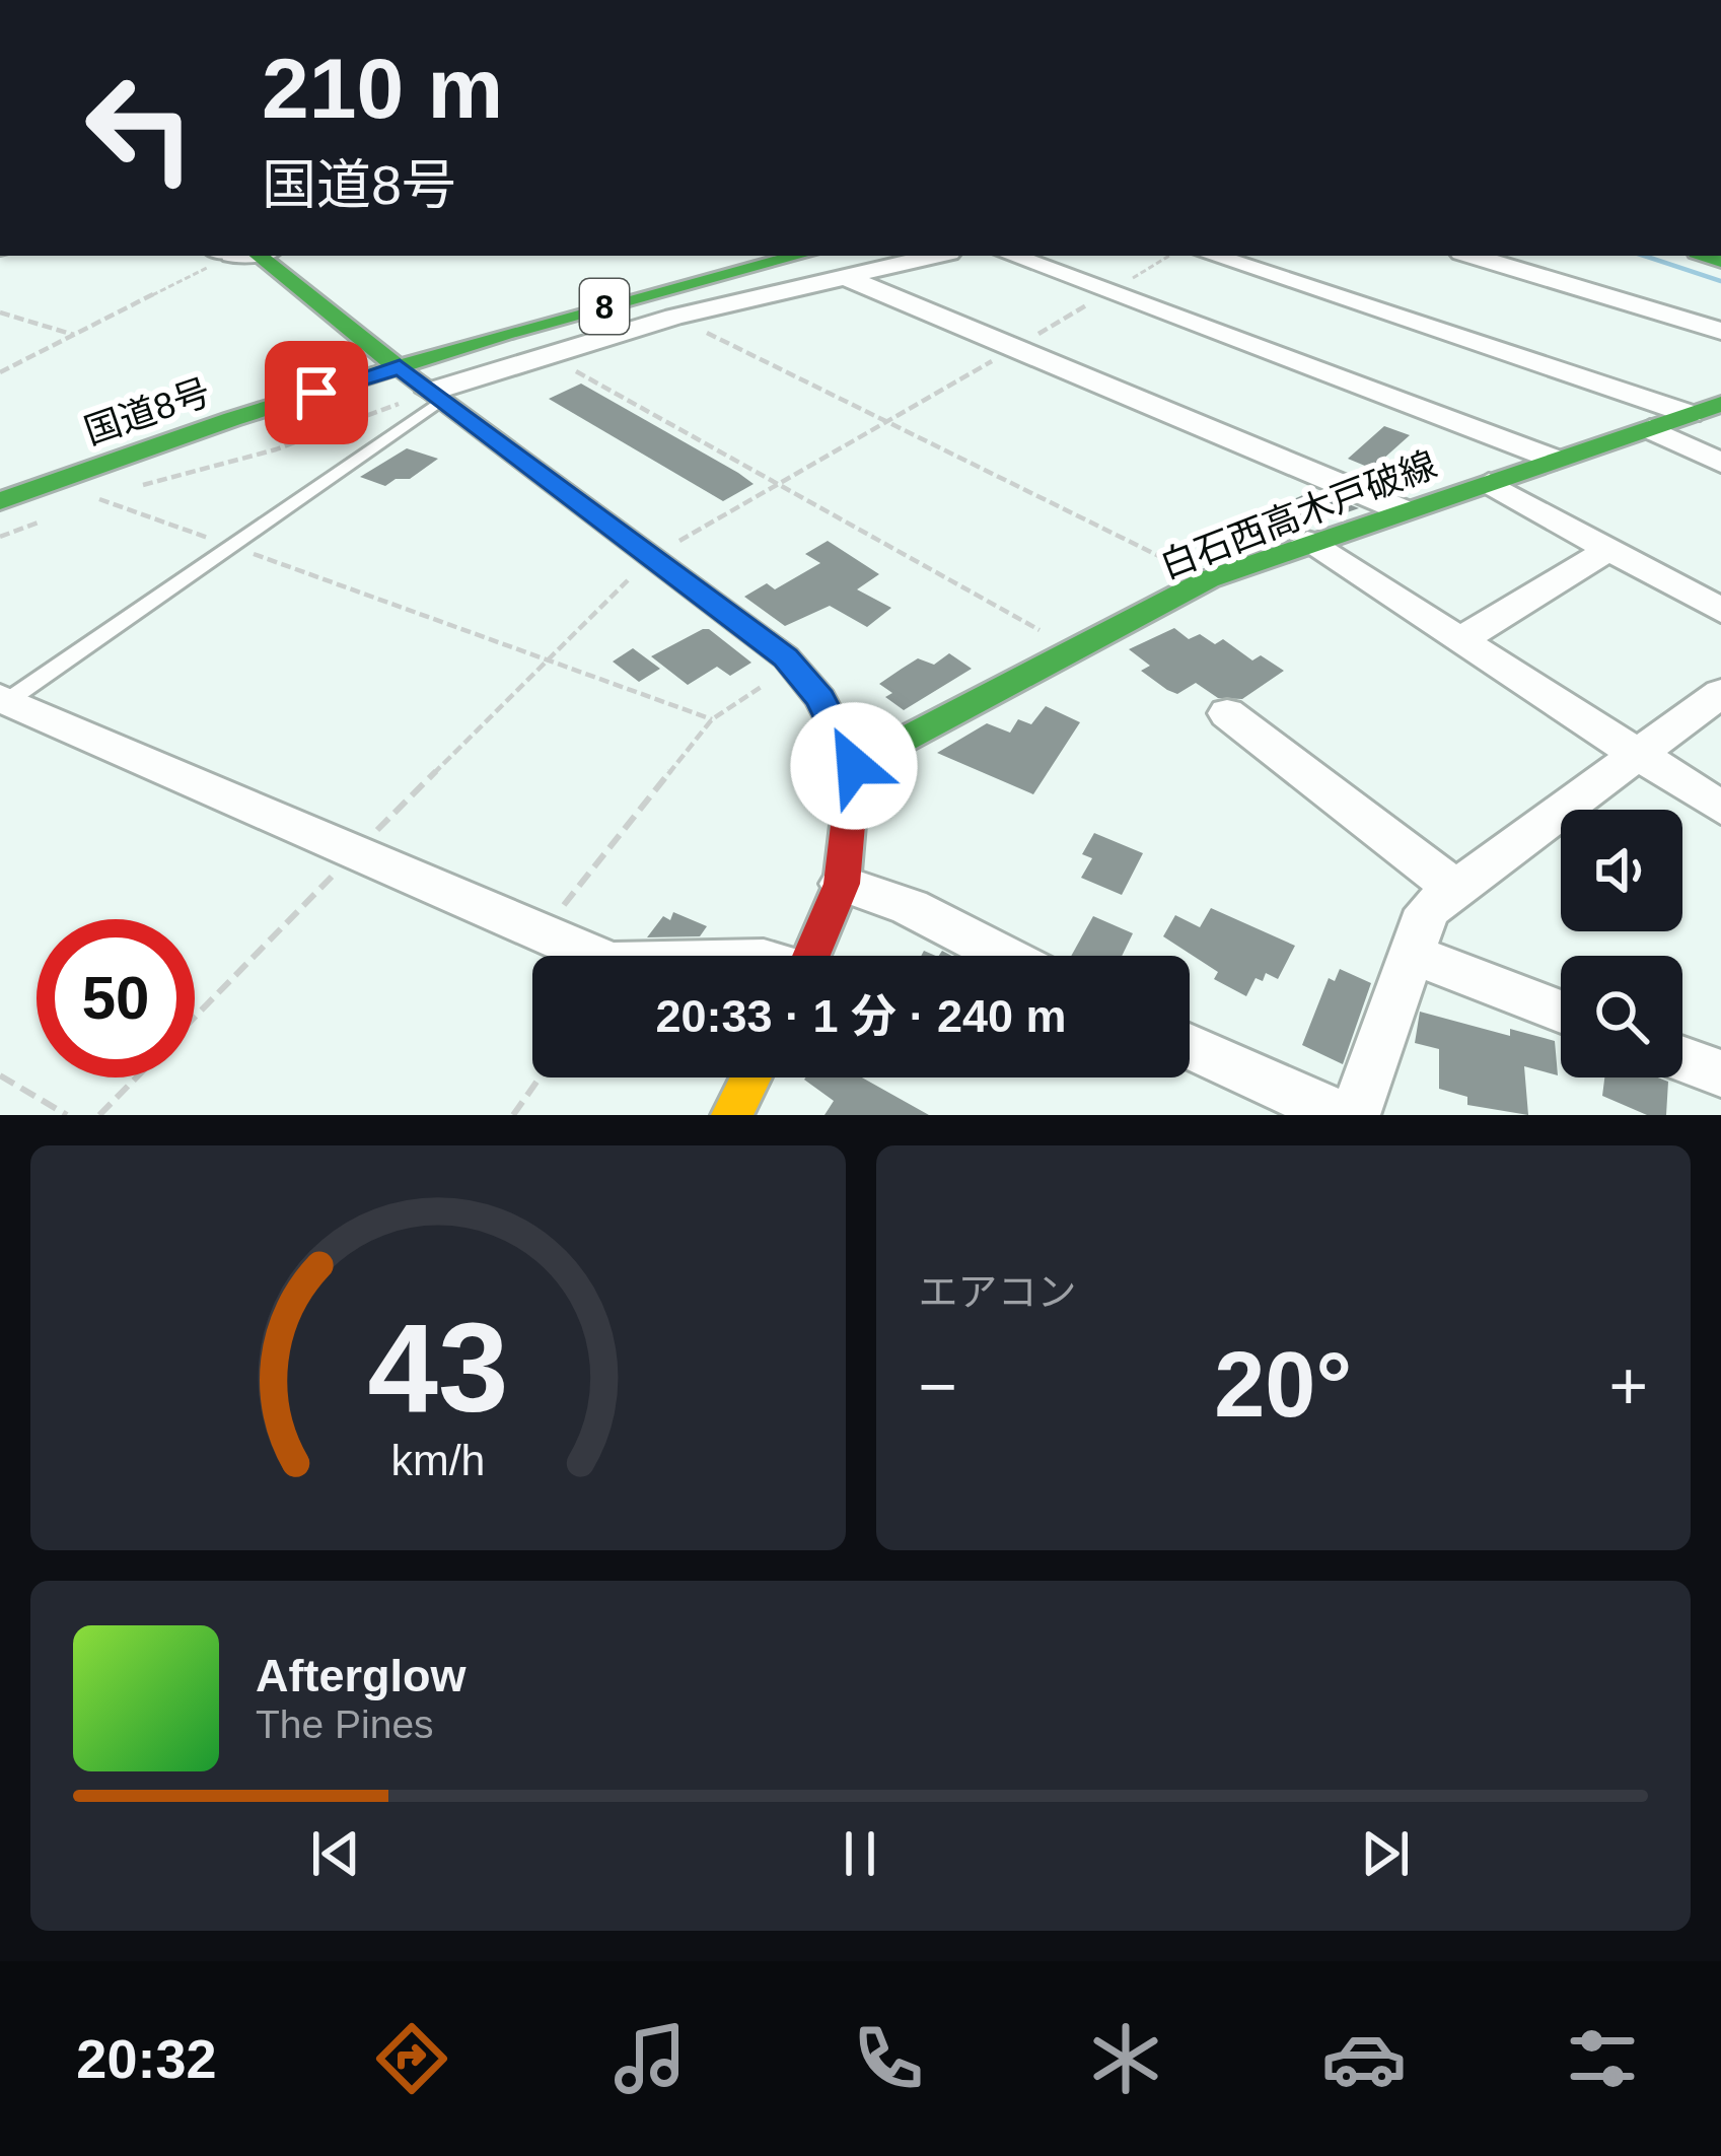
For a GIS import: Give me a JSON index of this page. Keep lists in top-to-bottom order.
{
  "streets": {
    "main road": ["8", "国道8号", "白石西高木戸破線"]
  },
  "page": {
    "turn": ["210 m", "国道8号"],
    "limit": "50",
    "trip": "20:33 · 1 分 · 240 m",
    "tile": "エアコン",
    "heat": ["−", "20°", "+"],
    "song": ["Afterglow", "The Pines"],
    "tabs": "20:32",
    "gauge": ["43", "km/h"]
  }
}
